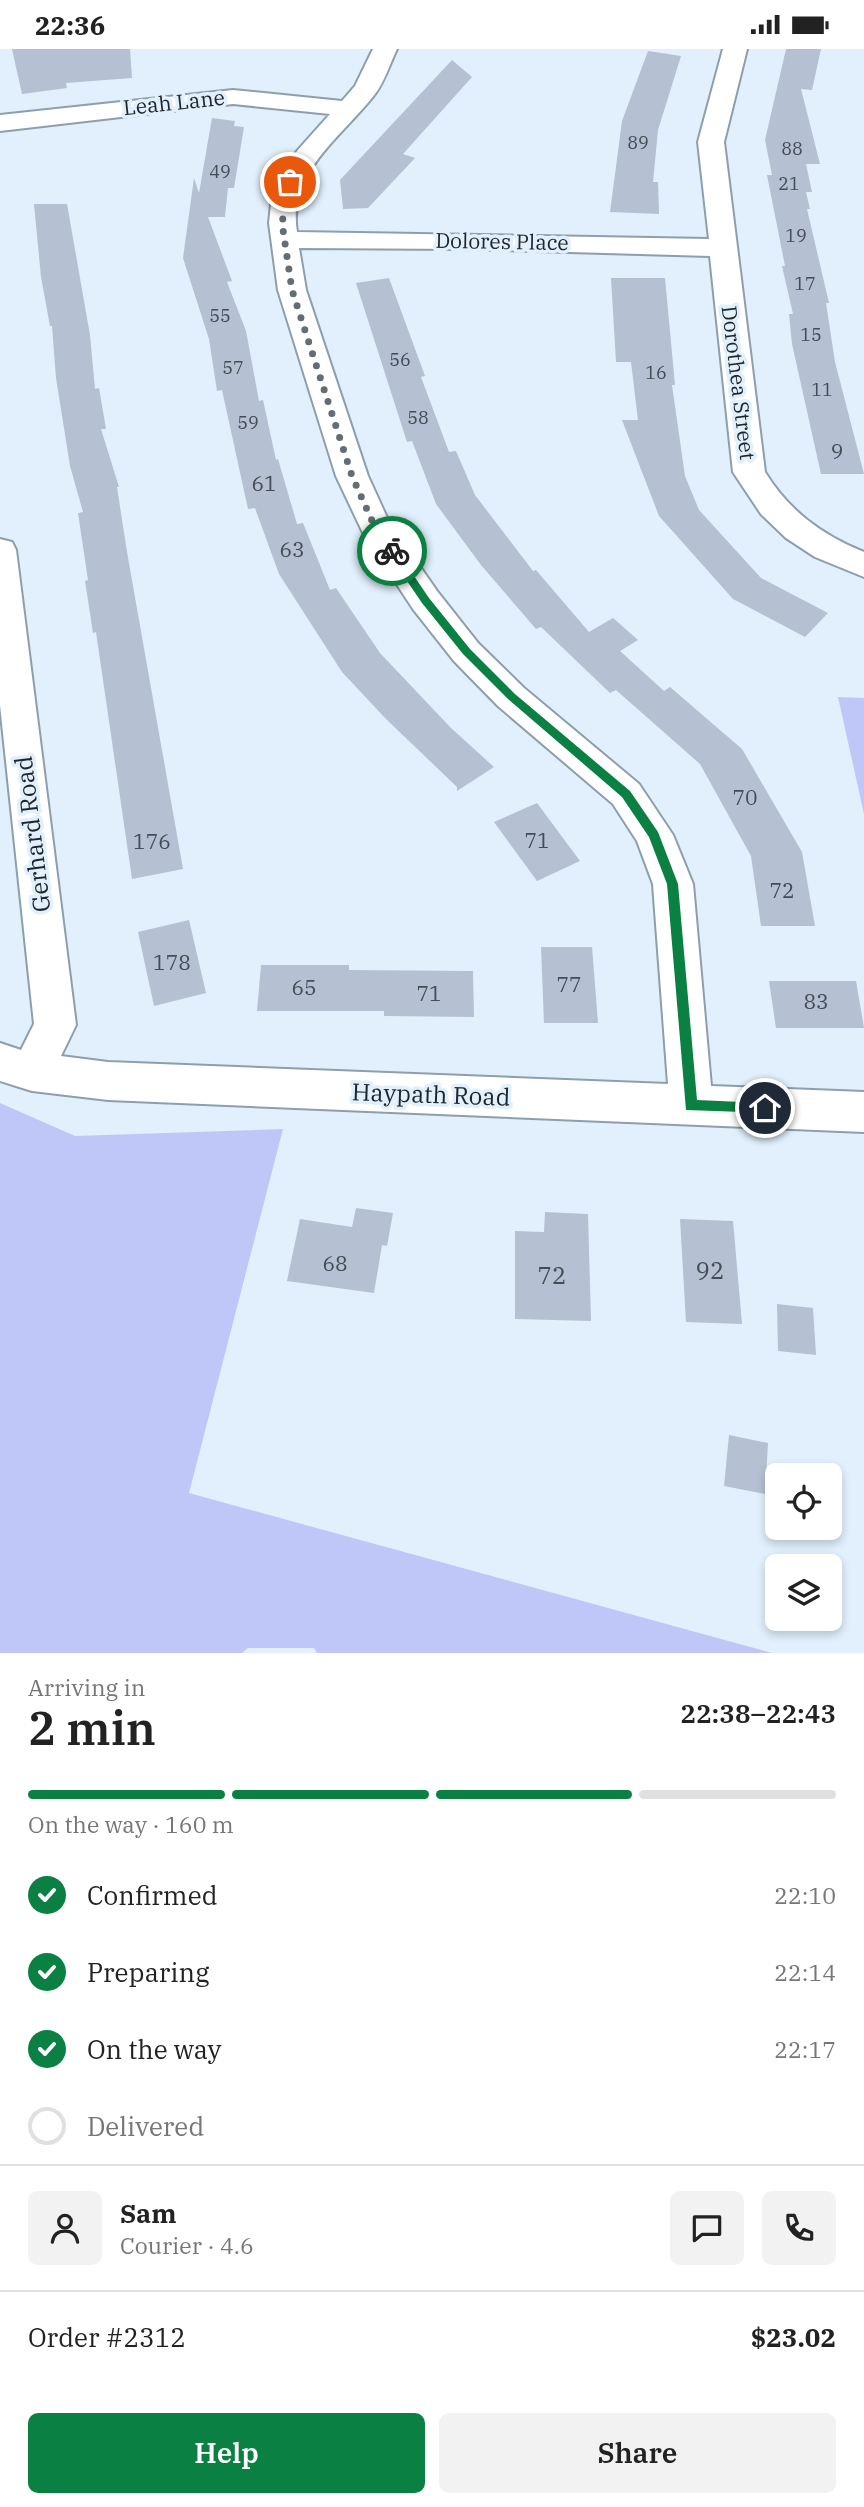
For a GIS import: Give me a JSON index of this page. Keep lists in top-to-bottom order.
{
  "streets": {
    "street": [
      "Leah Lane",
      "Dolores Place",
      "Dorothea Street",
      "Gerhard Road",
      "Haypath Road"
    ]
  },
  "crossings": [
    ["Dolores Place", "Dorothea Street"],
    ["Gerhard Road", "Haypath Road"]
  ],
  "house_numbers": [
    "89",
    "88",
    "49",
    "21",
    "19",
    "17",
    "55",
    "15",
    "56",
    "57",
    "16",
    "11",
    "58",
    "59",
    "9",
    "61",
    "63",
    "70",
    "71",
    "176",
    "72",
    "178",
    "77",
    "65",
    "71",
    "83",
    "68",
    "92",
    "72"
  ],
  "page": {
    "status": "22:36",
    "heading": ["2 min", "Arriving in", "22:38–22:43"],
    "panel": [
      "Sam",
      "Courier · 4.6",
      "Order #2312",
      "$23.02"
    ],
    "bar": "On the way · 160 m",
    "list": [
      ["Confirmed", "22:10"],
      ["Preparing", "22:14"],
      ["On the way", "22:17"],
      "Delivered"
    ],
    "buttons": ["Help", "Share"]
  }
}
